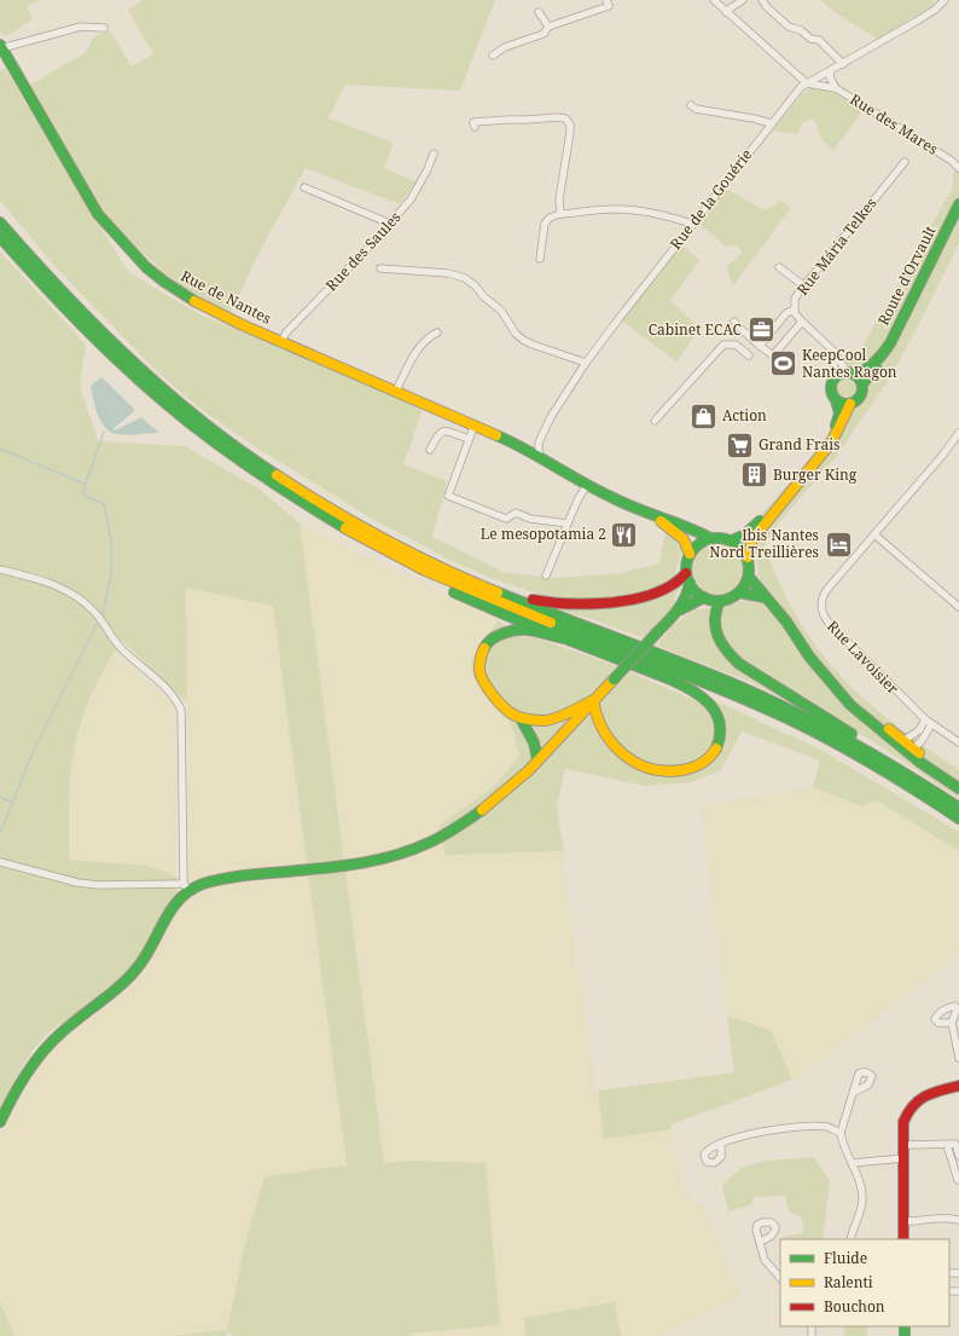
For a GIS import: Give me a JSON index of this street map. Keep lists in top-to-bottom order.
{
  "streets": {
    "main road": ["Route d'Orvault", "Rue de Nantes"],
    "street": [
      "Rue des Mares",
      "Rue de la Gouérie",
      "Rue Mária Telkes",
      "Rue des Saules",
      "Rue Lavoisier"
    ]
  },
  "crossings": [
    ["Rue des Mares", "Rue de la Gouérie"],
    ["Rue de la Gouérie", "Rue de Nantes"],
    ["Rue Mária Telkes", "Route d'Orvault"],
    ["Rue des Saules", "Rue de Nantes"]
  ],
  "places": {
    "office": ["Cabinet ECAC"],
    "sports": ["KeepCool Nantes Ragon"],
    "shop": ["Action"],
    "supermarket": ["Grand Frais"],
    "building": ["Burger King"],
    "restaurant": ["Le mesopotamia 2"],
    "hotel": ["Ibis Nantes Nord Treillières"]
  },
  "legend": ["Fluide", "Ralenti", "Bouchon"]
}
